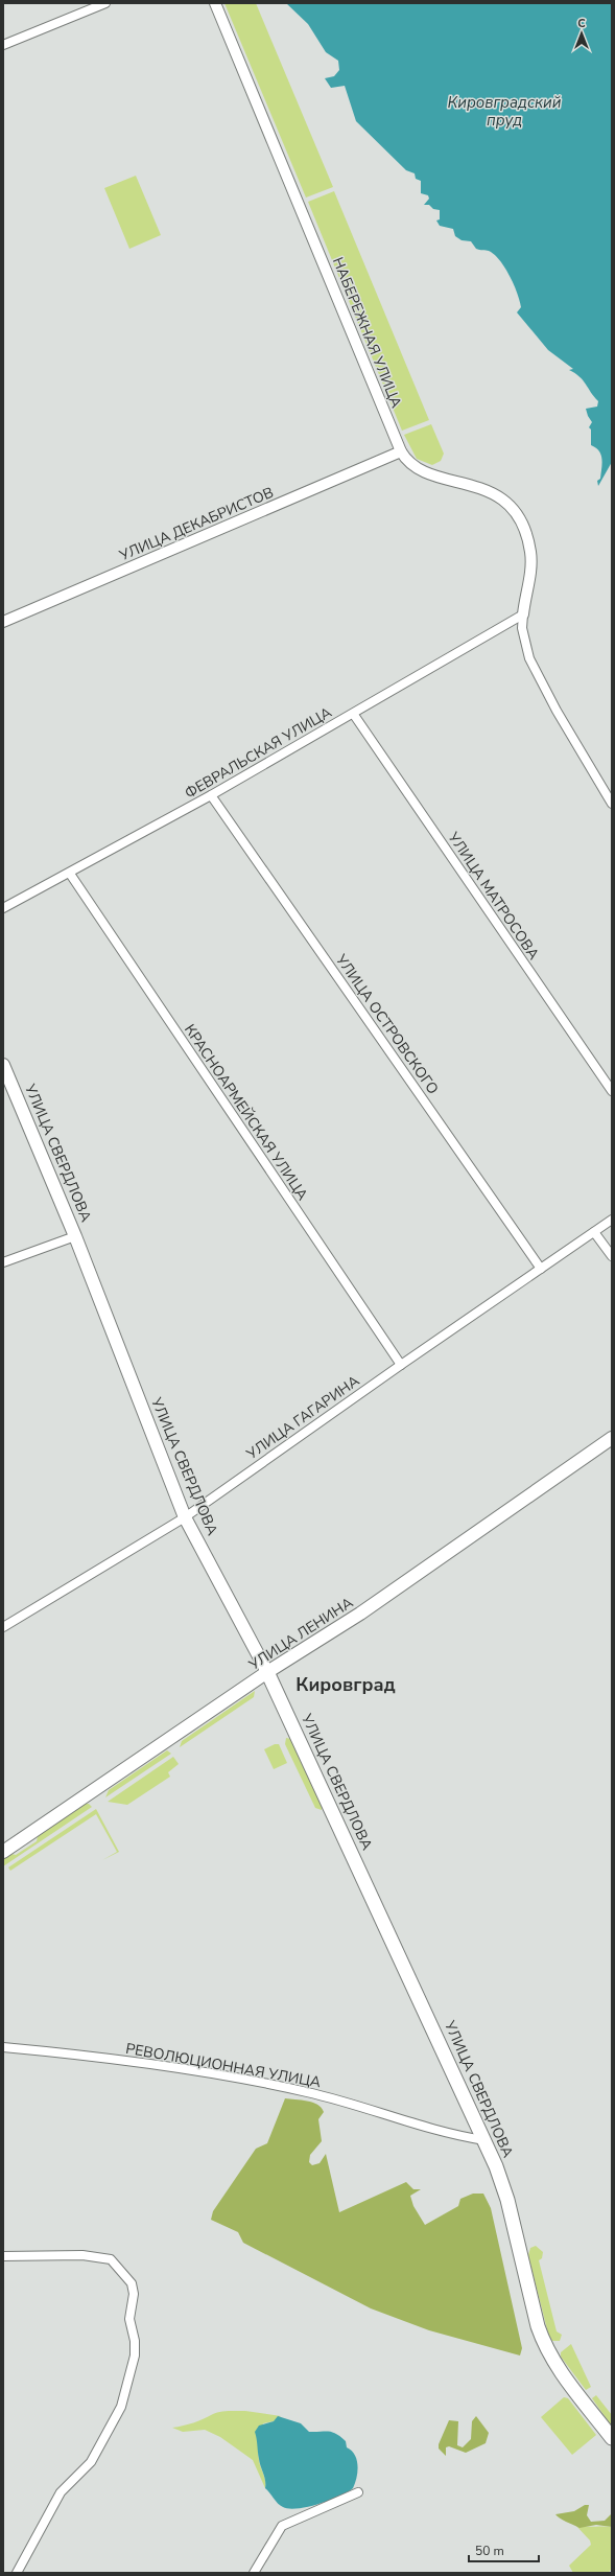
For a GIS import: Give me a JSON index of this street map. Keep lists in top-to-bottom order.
{
  "streets": {
    "main road": ["УЛИЦА СВЕРДЛОВА", "УЛИЦА ЛЕНИНА"],
    "street": [
      "НАБЕРЕЖНАЯ УЛИЦА",
      "УЛИЦА ДЕКАБРИСТОВ",
      "ФЕВРАЛЬСКАЯ УЛИЦА",
      "УЛИЦА МАТРОСОВА",
      "УЛИЦА ОСТРОВСКОГО",
      "КРАСНОАРМЕЙСКАЯ УЛИЦА",
      "УЛИЦА ГАГАРИНА",
      "РЕВОЛЮЦИОННАЯ УЛИЦА"
    ]
  },
  "crossings": [
    ["НАБЕРЕЖНАЯ УЛИЦА", "УЛИЦА ДЕКАБРИСТОВ"],
    ["НАБЕРЕЖНАЯ УЛИЦА", "ФЕВРАЛЬСКАЯ УЛИЦА"],
    ["ФЕВРАЛЬСКАЯ УЛИЦА", "УЛИЦА МАТРОСОВА"],
    ["ФЕВРАЛЬСКАЯ УЛИЦА", "УЛИЦА ОСТРОВСКОГО"],
    ["ФЕВРАЛЬСКАЯ УЛИЦА", "КРАСНОАРМЕЙСКАЯ УЛИЦА"],
    ["УЛИЦА ОСТРОВСКОГО", "УЛИЦА ГАГАРИНА"],
    ["КРАСНОАРМЕЙСКАЯ УЛИЦА", "УЛИЦА ГАГАРИНА"],
    ["УЛИЦА СВЕРДЛОВА", "УЛИЦА ГАГАРИНА"],
    ["УЛИЦА СВЕРДЛОВА", "УЛИЦА ЛЕНИНА"],
    ["УЛИЦА СВЕРДЛОВА", "РЕВОЛЮЦИОННАЯ УЛИЦА"]
  ],
  "districts": ["Кировград"],
  "water": ["Кировградский пруд"],
  "scale_bar": "50 m",
  "north": "top"
}
